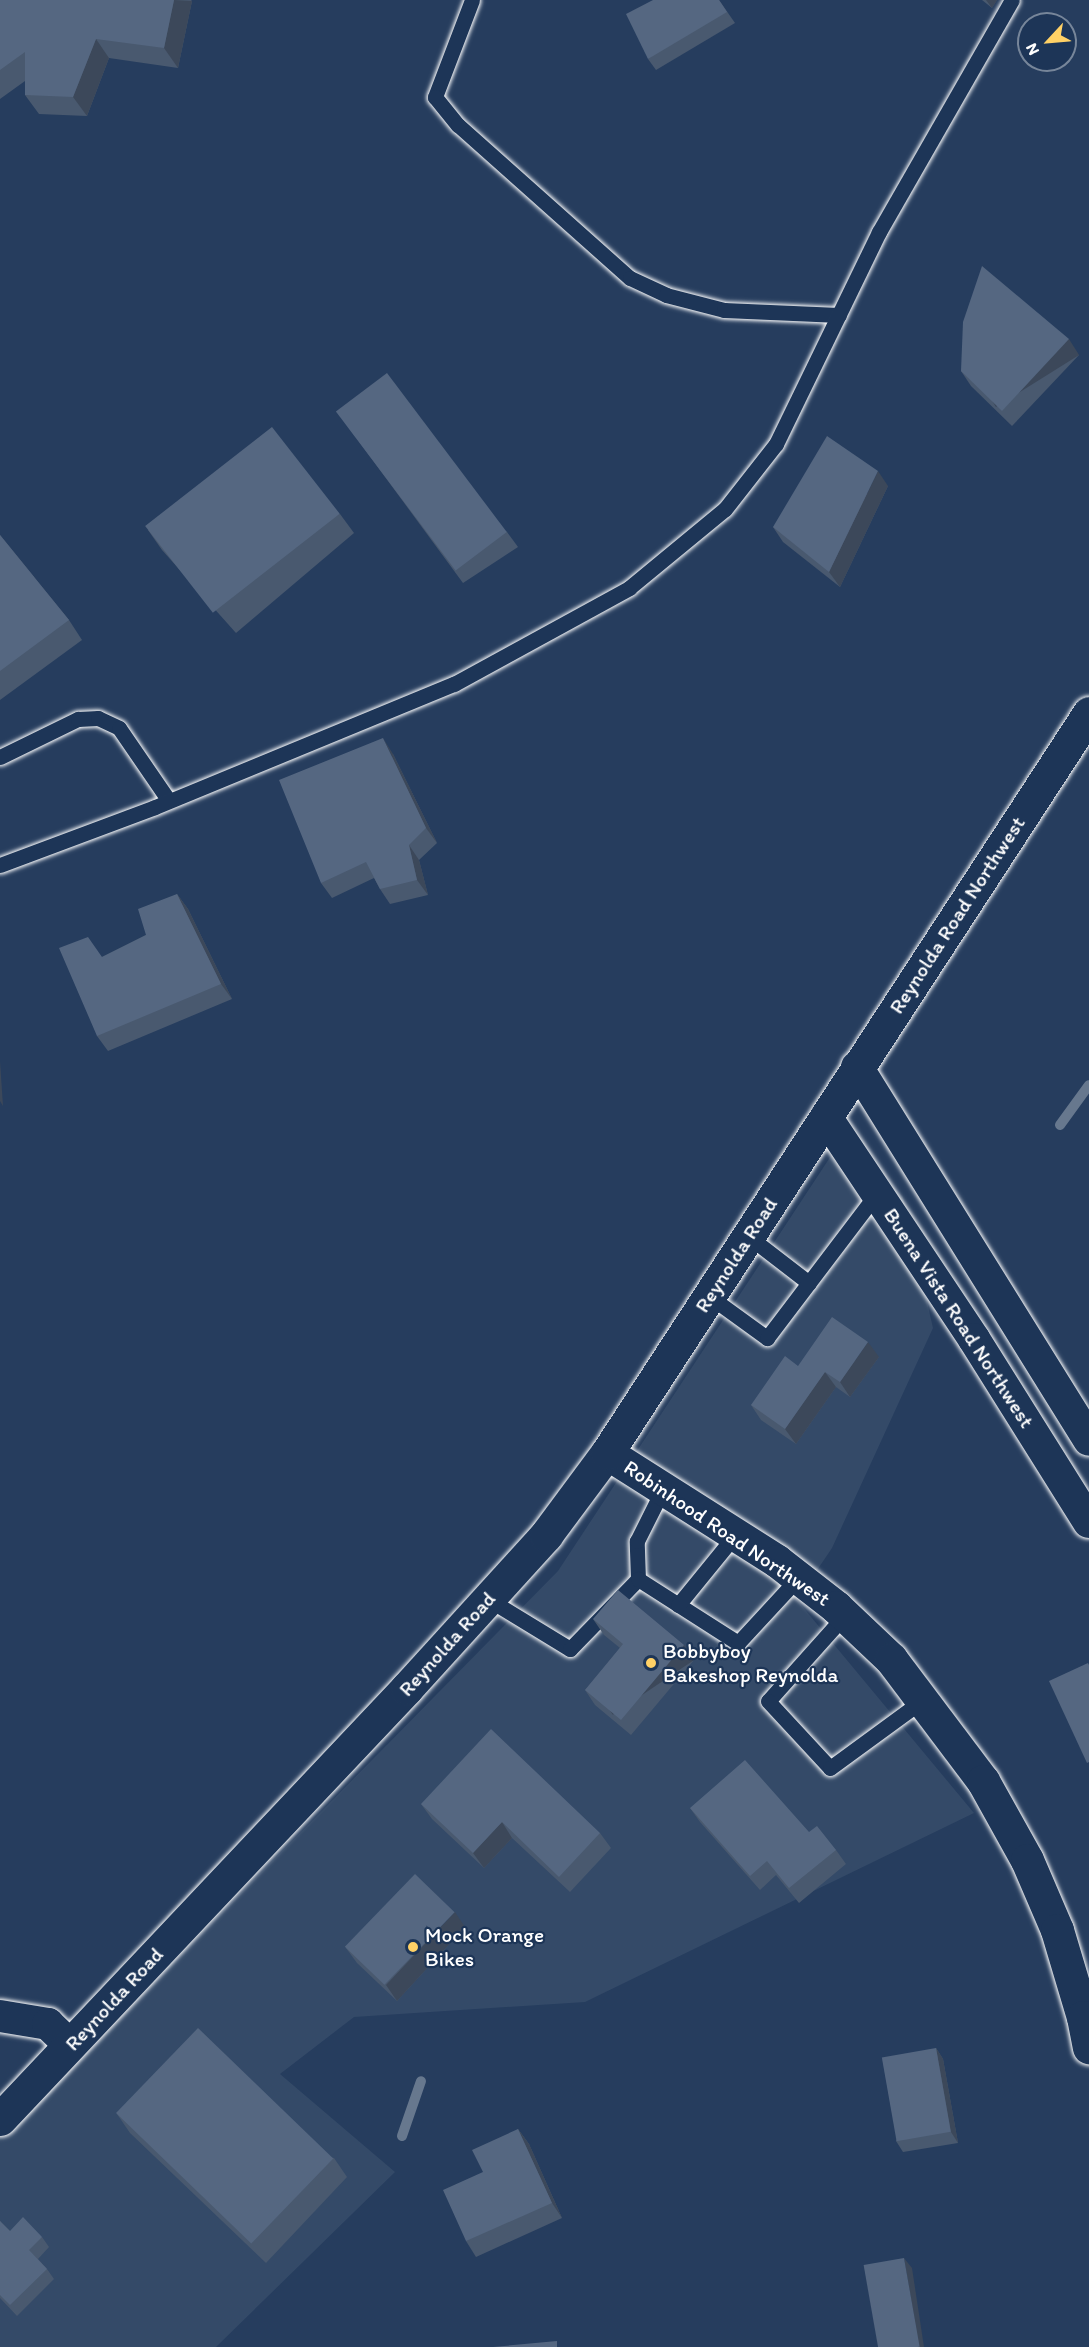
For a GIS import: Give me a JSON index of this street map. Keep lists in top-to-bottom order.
{
  "streets": {
    "main road": ["Reynolda Road Northwest", "Reynolda Road", "Robinhood Road Northwest"],
    "street": ["Buena Vista Road Northwest"]
  },
  "crossings": [
    ["Reynolda Road Northwest", "Reynolda Road"],
    ["Reynolda Road Northwest", "Buena Vista Road Northwest"],
    ["Reynolda Road", "Buena Vista Road Northwest"],
    ["Reynolda Road", "Robinhood Road Northwest"]
  ],
  "places": ["Bobbyboy Bakeshop Reynolda", "Mock Orange Bikes"],
  "north": "bottom left"
}
